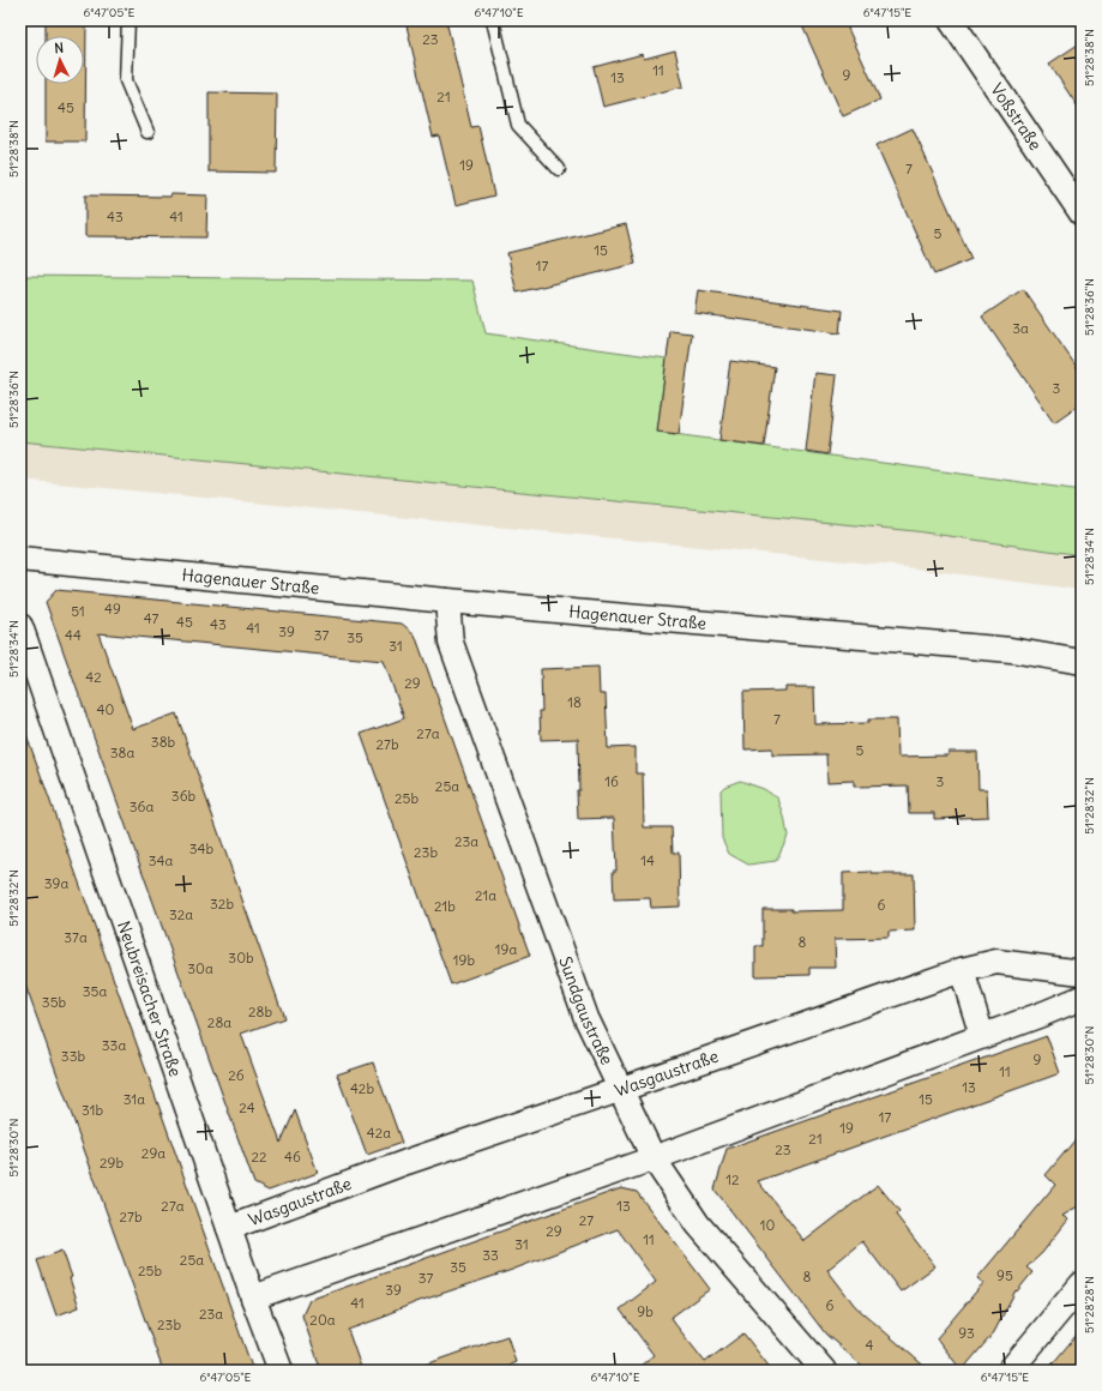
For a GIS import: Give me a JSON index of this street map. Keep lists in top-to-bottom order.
{
  "streets": {
    "street": [
      "Voßstraße",
      "Hagenauer Straße",
      "Neubreisacher Straße",
      "Sundgaustraße",
      "Wasgaustraße"
    ]
  },
  "crossings": [
    ["Hagenauer Straße", "Sundgaustraße"],
    ["Neubreisacher Straße", "Wasgaustraße"],
    ["Sundgaustraße", "Wasgaustraße"]
  ],
  "house_numbers": [
    "23",
    "11",
    "9",
    "13",
    "21",
    "45",
    "19",
    "7",
    "43",
    "41",
    "5",
    "15",
    "17",
    "3a",
    "3",
    "49",
    "51",
    "47",
    "45",
    "43",
    "41",
    "39",
    "44",
    "37",
    "35",
    "31",
    "42",
    "29",
    "18",
    "40",
    "7",
    "27a",
    "38b",
    "27b",
    "5",
    "38a",
    "16",
    "3",
    "25a",
    "36b",
    "25b",
    "36a",
    "23a",
    "34b",
    "23b",
    "34a",
    "14",
    "39a",
    "21a",
    "32b",
    "6",
    "21b",
    "32a",
    "37a",
    "8",
    "19a",
    "30b",
    "19b",
    "30a",
    "35a",
    "35b",
    "28b",
    "28a",
    "33a",
    "33b",
    "9",
    "11",
    "26",
    "13",
    "42b",
    "31a",
    "15",
    "24",
    "31b",
    "17",
    "19",
    "42a",
    "21",
    "23",
    "29a",
    "22",
    "46",
    "29b",
    "12",
    "27a",
    "13",
    "27b",
    "27",
    "10",
    "29",
    "11",
    "31",
    "33",
    "25a",
    "35",
    "25b",
    "95",
    "8",
    "37",
    "39",
    "41",
    "6",
    "9b",
    "23a",
    "20a",
    "23b",
    "93",
    "4"
  ],
  "north": "top",
  "coordinates": [
    "6°47'05\"E",
    "6°47'10\"E",
    "6°47'15\"E",
    "51°28'38\"N",
    "51°28'36\"N",
    "51°28'34\"N",
    "51°28'32\"N",
    "51°28'30\"N",
    "51°28'28\"N"
  ]
}
